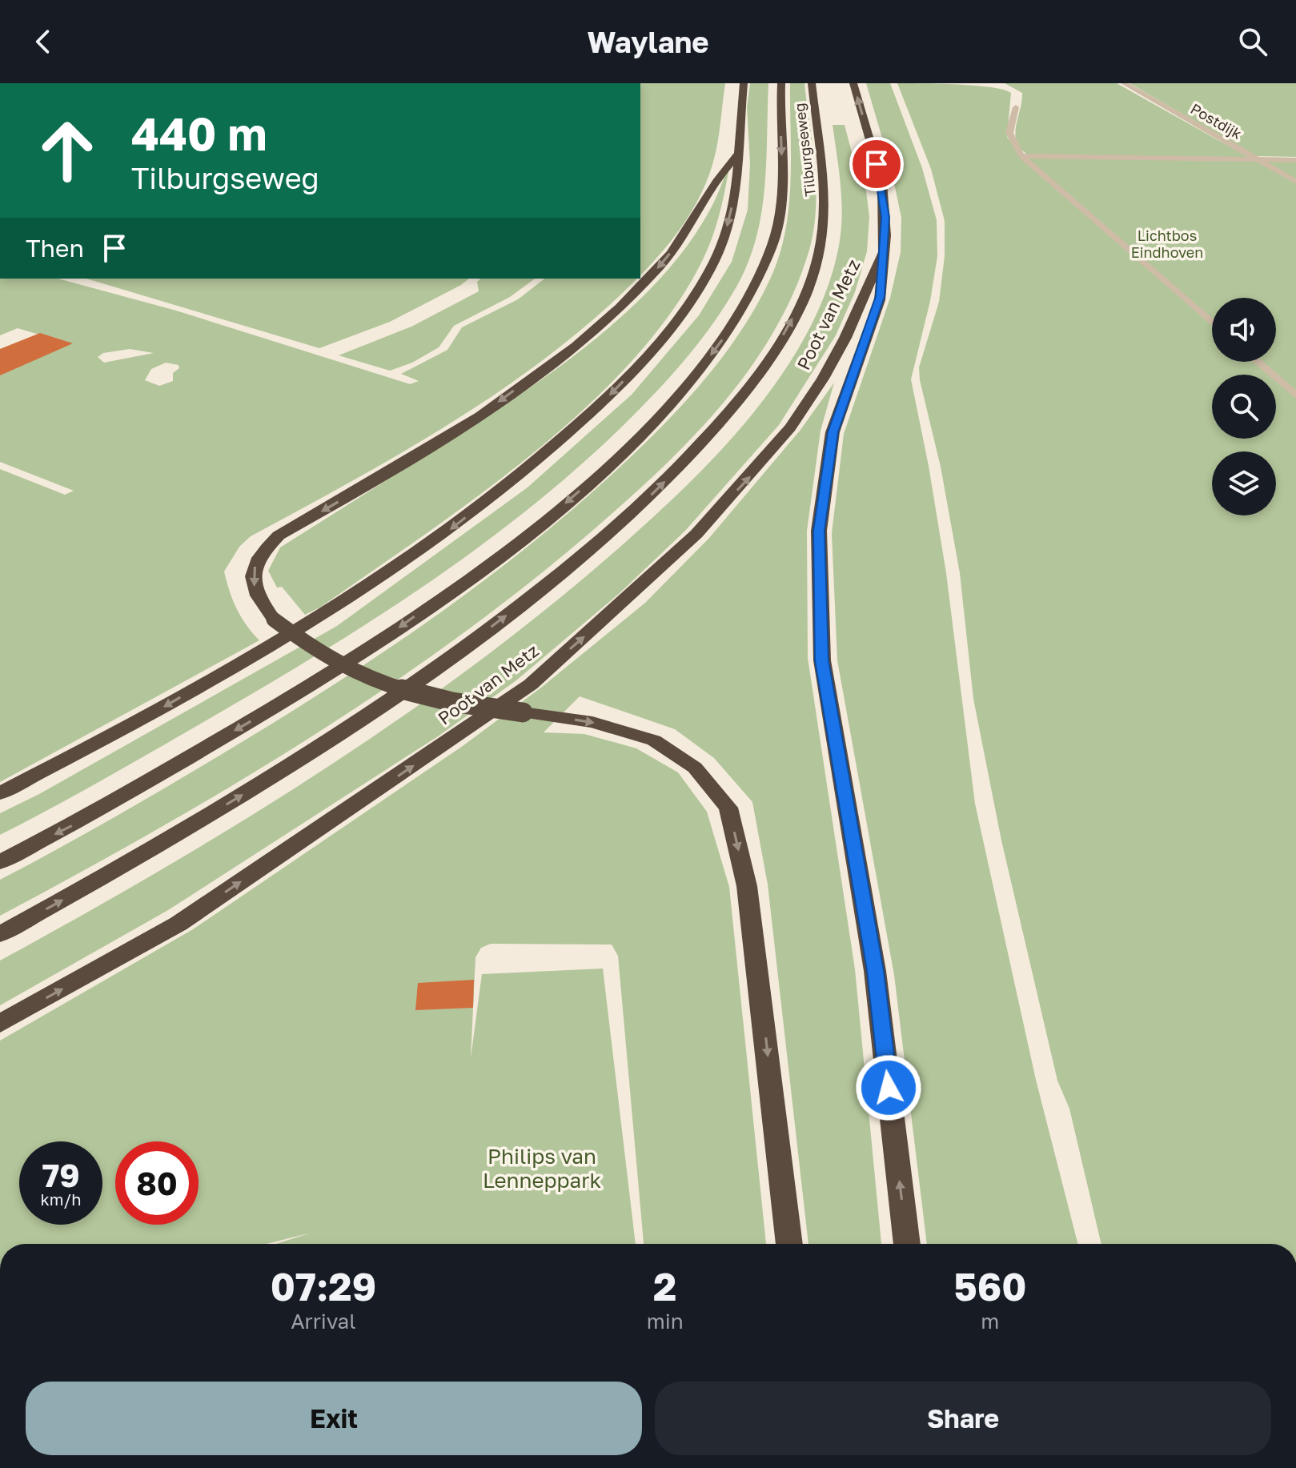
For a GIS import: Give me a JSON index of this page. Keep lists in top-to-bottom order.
{
  "streets": {
    "highway": ["Tilburgseweg", "Poot van Metz"],
    "street": ["Postdijk"]
  },
  "crossings": [
    ["Tilburgseweg", "Poot van Metz"]
  ],
  "parks": ["Lichtbos Eindhoven", "Philips van Lenneppark"],
  "page": {
    "header": "Waylane",
    "turn": ["440 m", "Tilburgseweg"],
    "then": "Then",
    "speed": "79 km/h",
    "limit": "80",
    "eta": [
      "07:29",
      "Arrival",
      "2",
      "min",
      "560",
      "m"
    ],
    "buttons": ["Exit", "Share"]
  }
}
